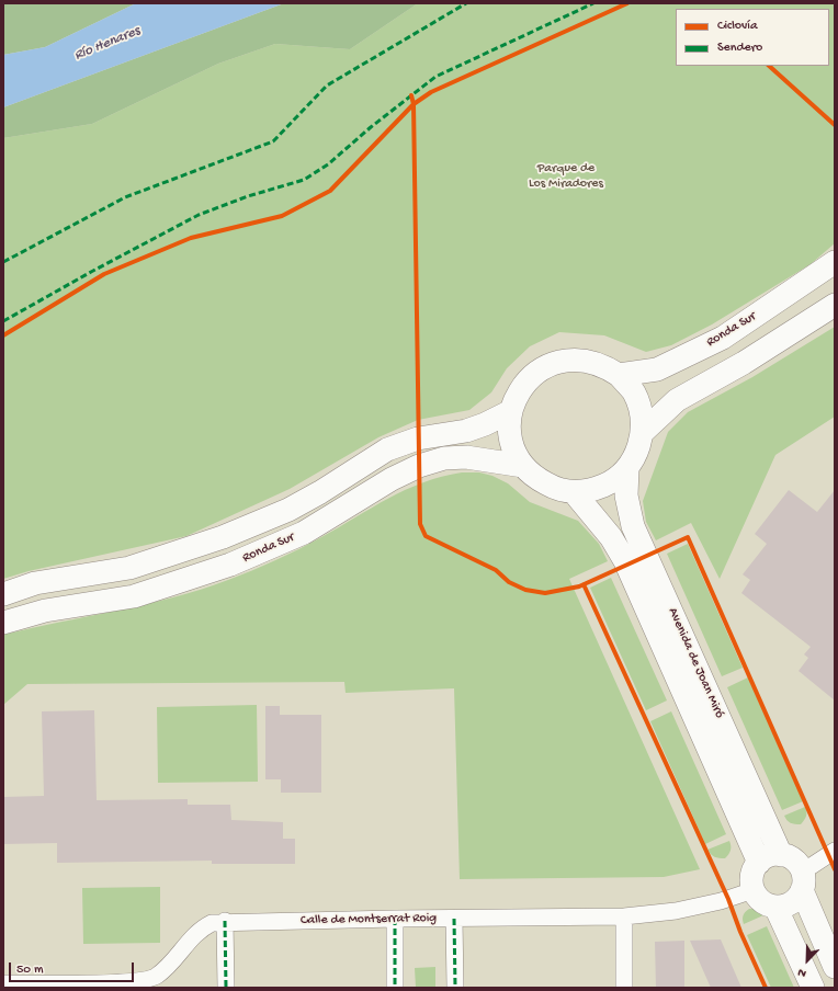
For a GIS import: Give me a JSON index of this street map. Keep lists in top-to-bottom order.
{
  "streets": {
    "main road": ["Ronda Sur", "Avenida de Joan Miró"],
    "street": ["Calle de Montserrat Roig"]
  },
  "crossings": [
    ["Ronda Sur", "Avenida de Joan Miró"],
    ["Avenida de Joan Miró", "Calle de Montserrat Roig"]
  ],
  "water": ["Río Henares"],
  "parks": ["Parque de Los Miradores"],
  "legend": ["Ciclovía", "Sendero"],
  "scale_bar": "50 m",
  "north": "bottom left"
}
